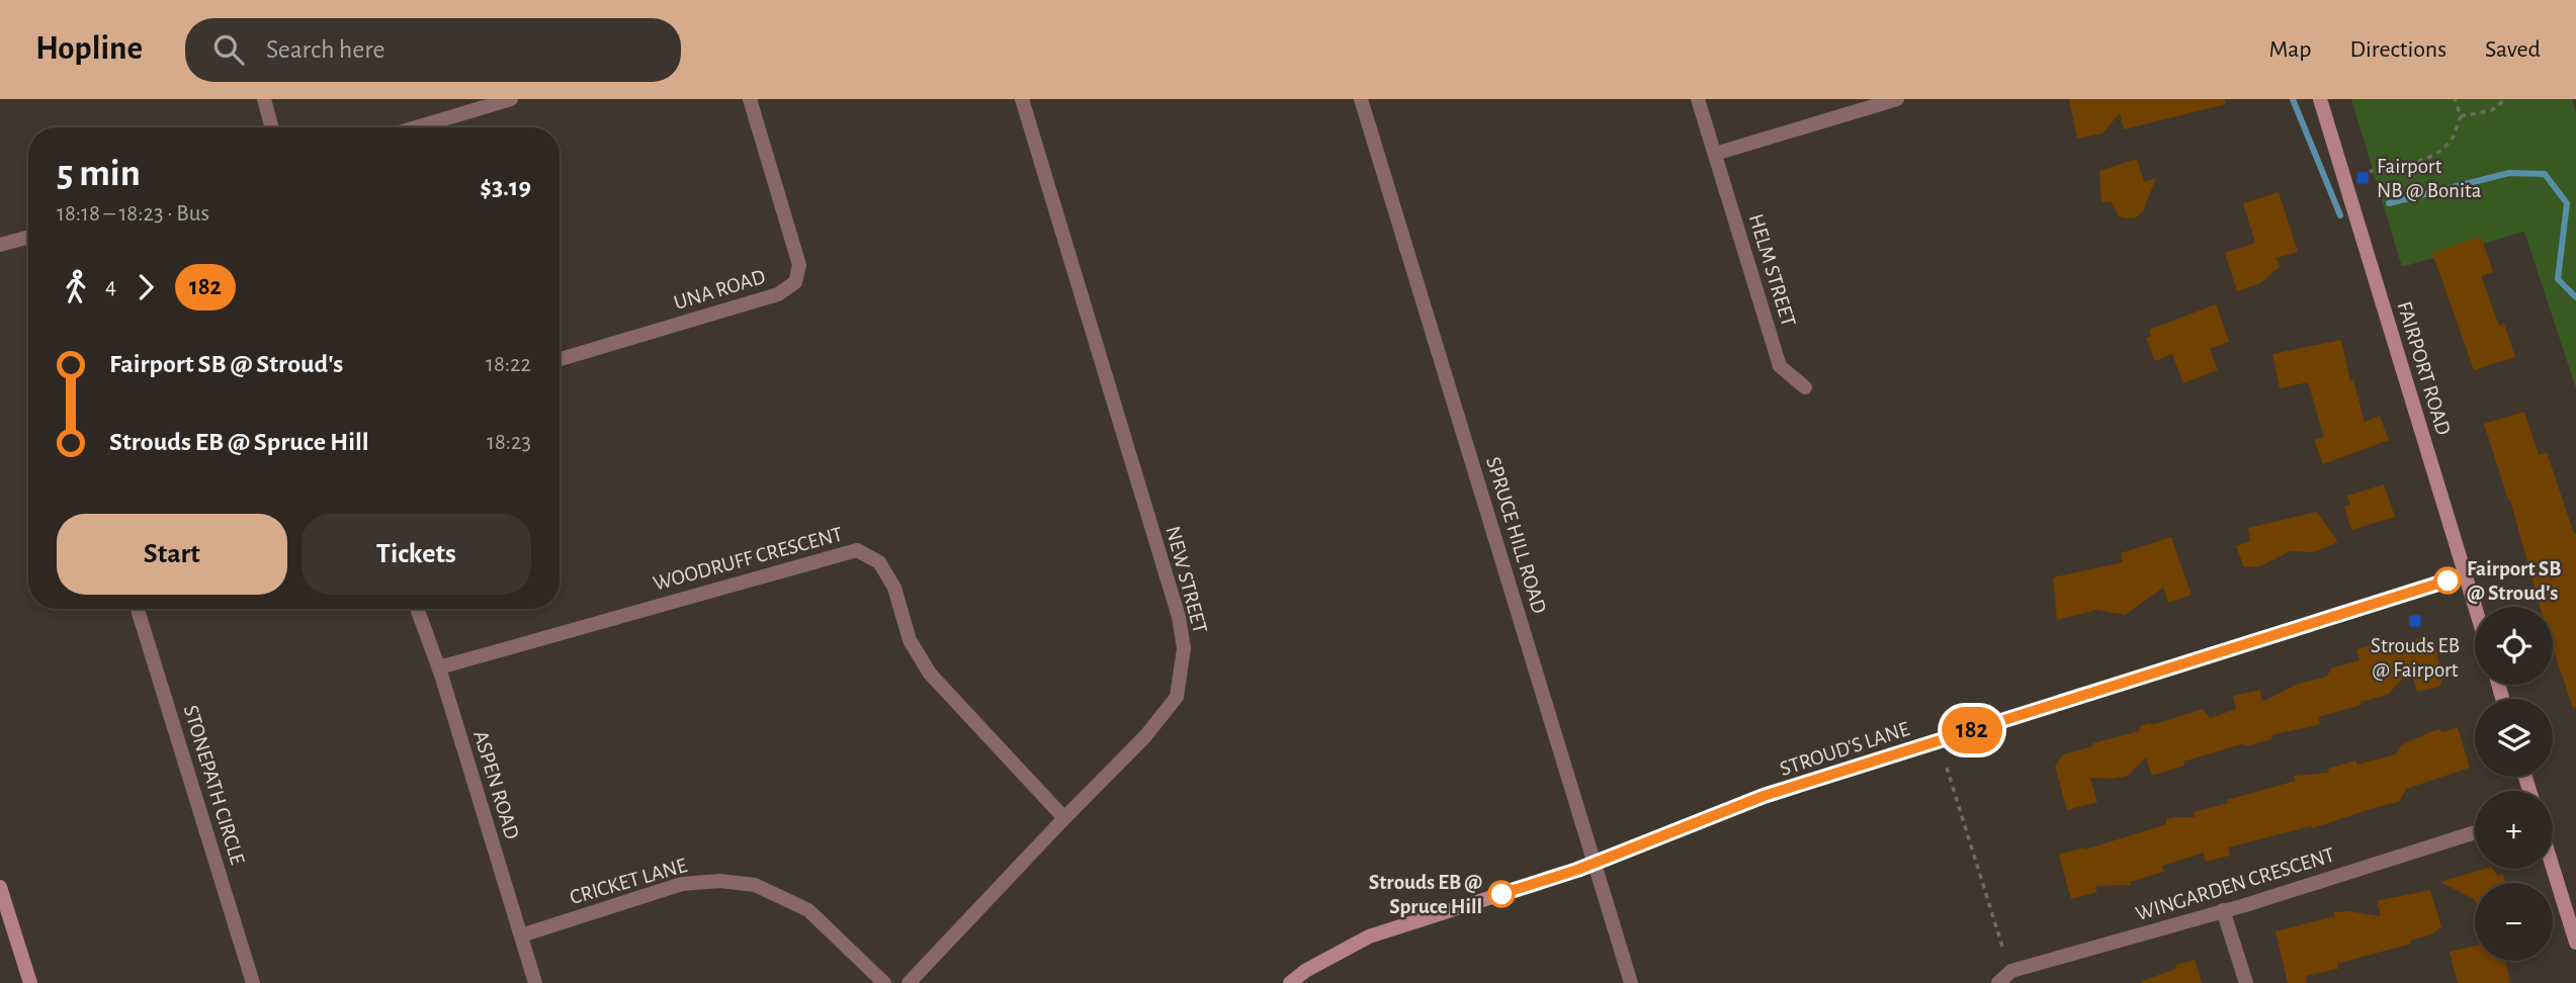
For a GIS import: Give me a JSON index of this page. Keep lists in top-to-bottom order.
{
  "streets": {
    "street": [
      "HELM STREET",
      "UNA ROAD",
      "FAIRPORT ROAD",
      "SPRUCE HILL ROAD",
      "WOODRUFF CRESCENT",
      "NEW STREET",
      "STROUD'S LANE",
      "STONEPATH CIRCLE",
      "ASPEN ROAD",
      "CRICKET LANE",
      "WINGARDEN CRESCENT"
    ]
  },
  "crossings": [
    ["FAIRPORT ROAD", "STROUD'S LANE"],
    ["SPRUCE HILL ROAD", "STROUD'S LANE"],
    ["WOODRUFF CRESCENT", "NEW STREET"],
    ["WOODRUFF CRESCENT", "ASPEN ROAD"],
    ["ASPEN ROAD", "CRICKET LANE"]
  ],
  "places": {
    "transit": ["Fairport NB @ Bonita", "Strouds EB @ Fairport"],
    "other": ["Fairport SB @ Stroud's", "Strouds EB @ Spruce Hill"]
  },
  "lines": ["bus line 182"],
  "page": {
    "header": "Hopline",
    "search": "Search here",
    "nav": ["Map", "Directions", "Saved"],
    "on_map": "182",
    "heading": ["5 min", "18:18 – 18:23 · Bus", "$3.19"],
    "legs": ["4", "182"],
    "list": [
      {
        "name": "Fairport SB @ Stroud's",
        "value": "18:22"
      },
      {
        "name": "Strouds EB @ Spruce Hill",
        "value": "18:23"
      }
    ],
    "buttons": ["Start", "Tickets"],
    "map_buttons": ["+", "−"]
  }
}
